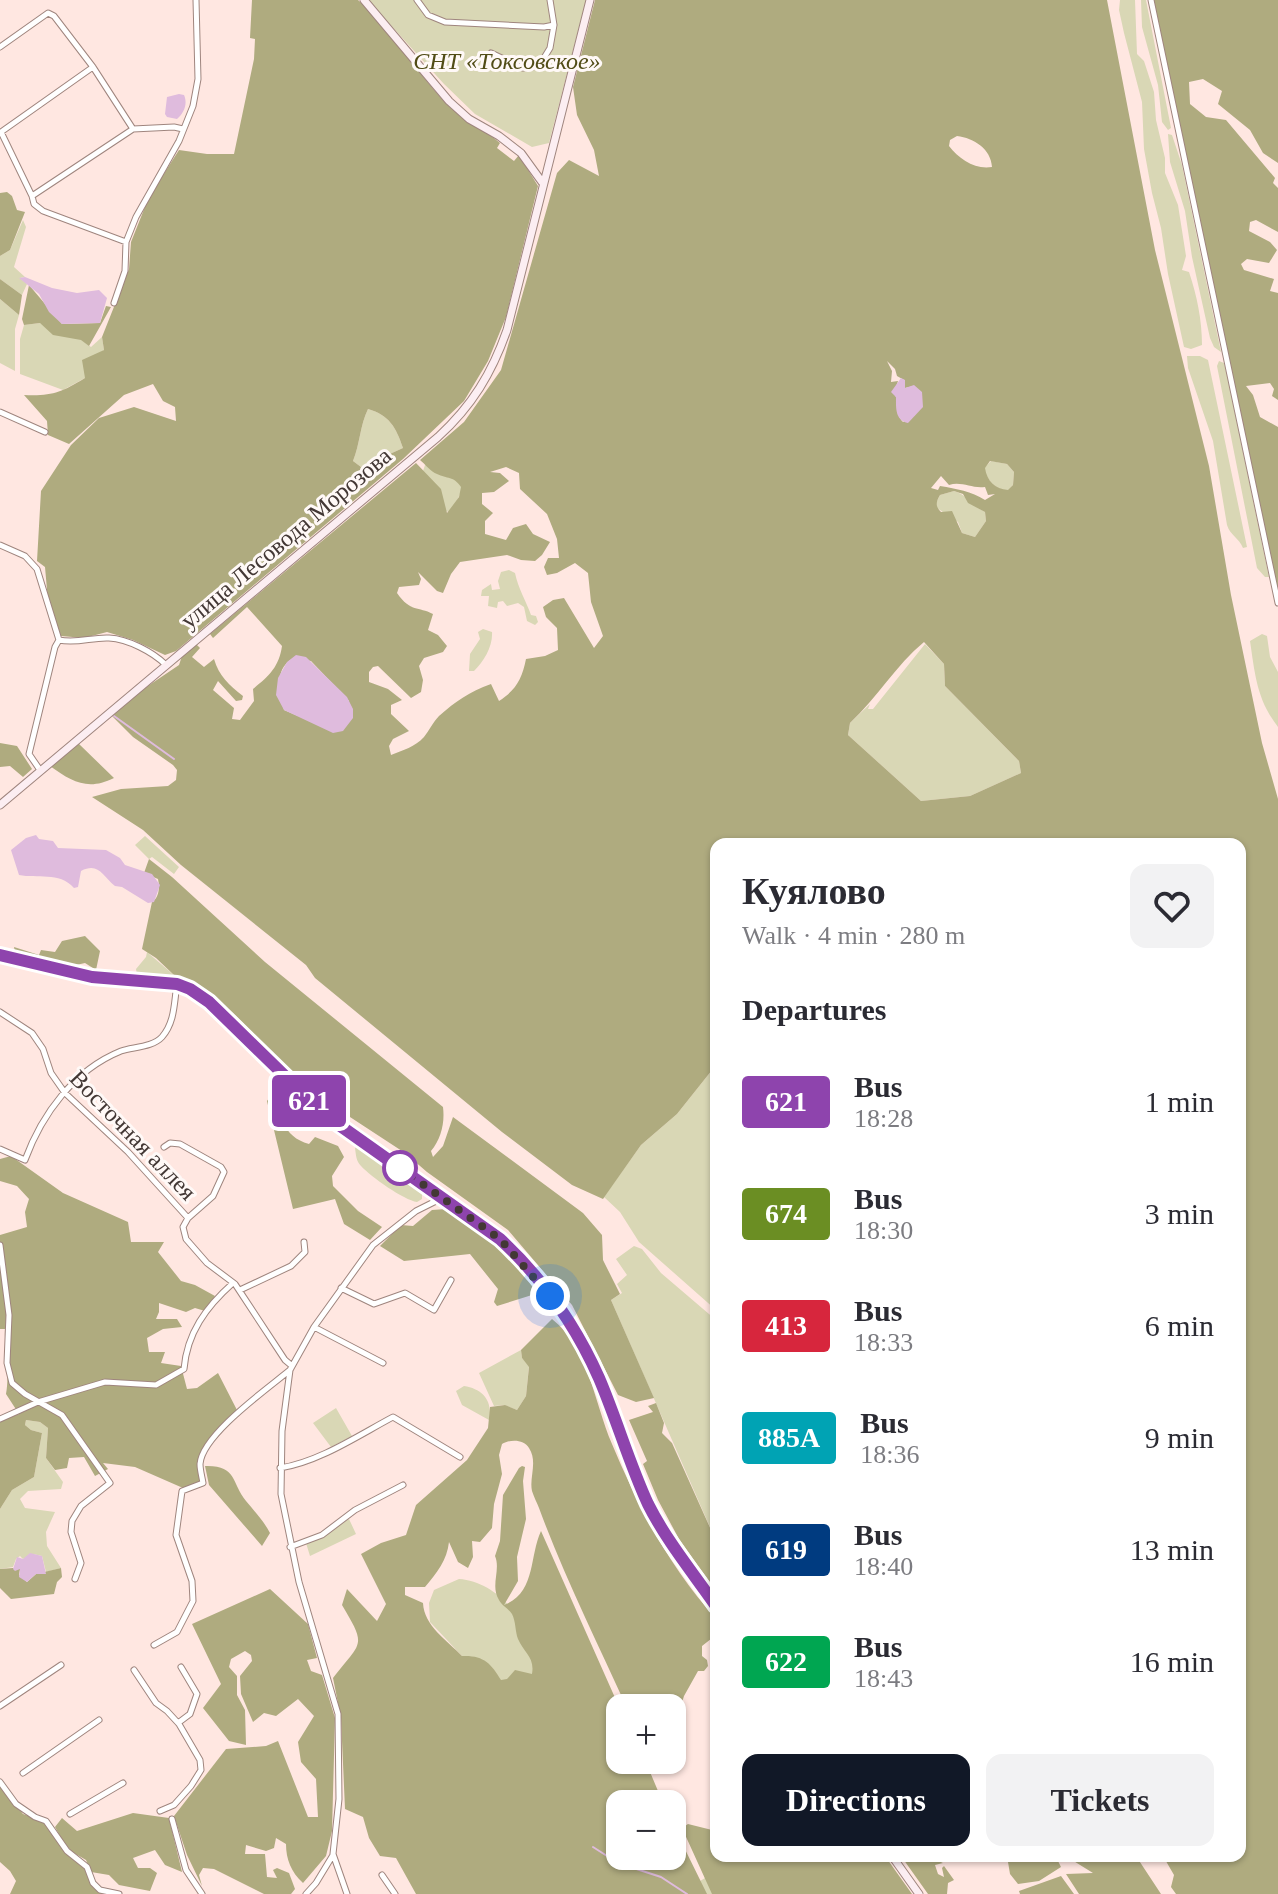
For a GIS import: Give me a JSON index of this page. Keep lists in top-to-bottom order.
{
  "streets": {
    "street": ["улица Лесовода Морозова", "Восточная аллея"]
  },
  "parks": ["СНТ «Токсовское»"],
  "lines": ["bus line 621"],
  "page": {
    "on_map": "621",
    "heading": [
      ["Куялово", "Walk · 4 min · 280 m"],
      "Departures"
    ],
    "list": [
      {
        "mark": "621",
        "name": "Bus",
        "note": "18:28",
        "value": "1 min"
      },
      {
        "mark": "674",
        "name": "Bus",
        "note": "18:30",
        "value": "3 min"
      },
      {
        "mark": "413",
        "name": "Bus",
        "note": "18:33",
        "value": "6 min"
      },
      {
        "mark": "885А",
        "name": "Bus",
        "note": "18:36",
        "value": "9 min"
      },
      {
        "mark": "619",
        "name": "Bus",
        "note": "18:40",
        "value": "13 min"
      },
      {
        "mark": "622",
        "name": "Bus",
        "note": "18:43",
        "value": "16 min"
      }
    ],
    "map_buttons": ["+", "−"],
    "buttons": ["Directions", "Tickets"]
  }
}
